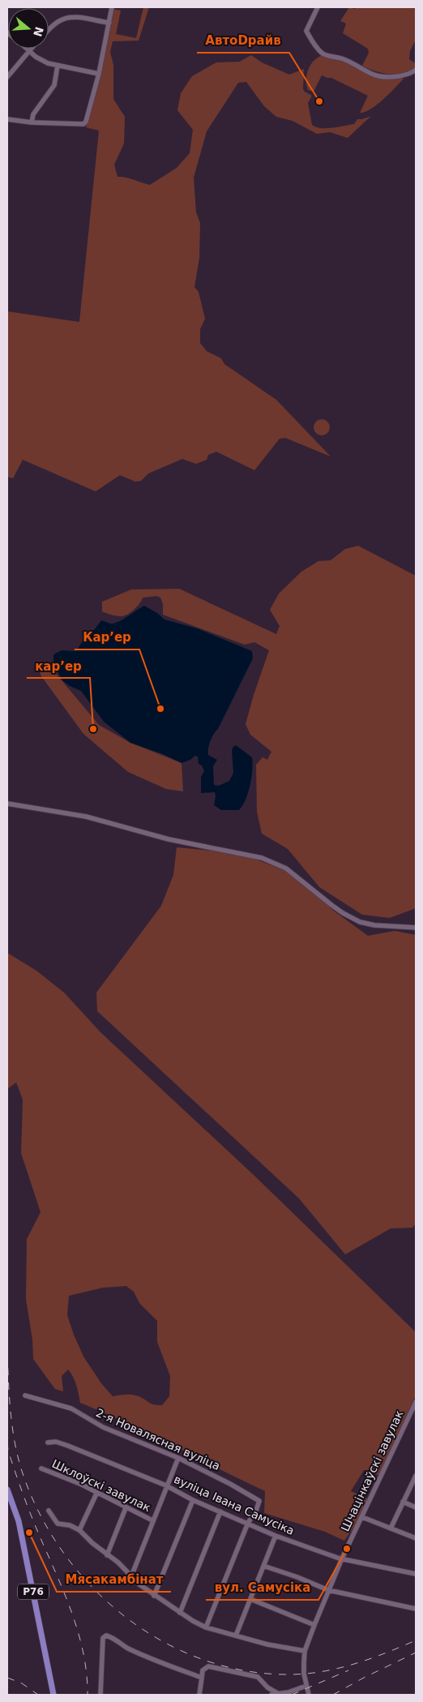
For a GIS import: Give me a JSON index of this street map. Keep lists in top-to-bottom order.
{
  "streets": {
    "main road": ["Р76"],
    "street": [
      "2-я Новалясная вуліца",
      "Шчацінкаўскі завулак",
      "Шклоўскі завулак",
      "вуліца Івана Самусіка"
    ]
  },
  "crossings": [
    ["2-я Новалясная вуліца", "вуліца Івана Самусіка"],
    ["Шчацінкаўскі завулак", "вуліца Івана Самусіка"]
  ],
  "places": [
    "АвтоDрайв",
    "Карʼер",
    "карʼер",
    "Мясакамбінат",
    "вул. Самусіка"
  ],
  "north": "right"
}
